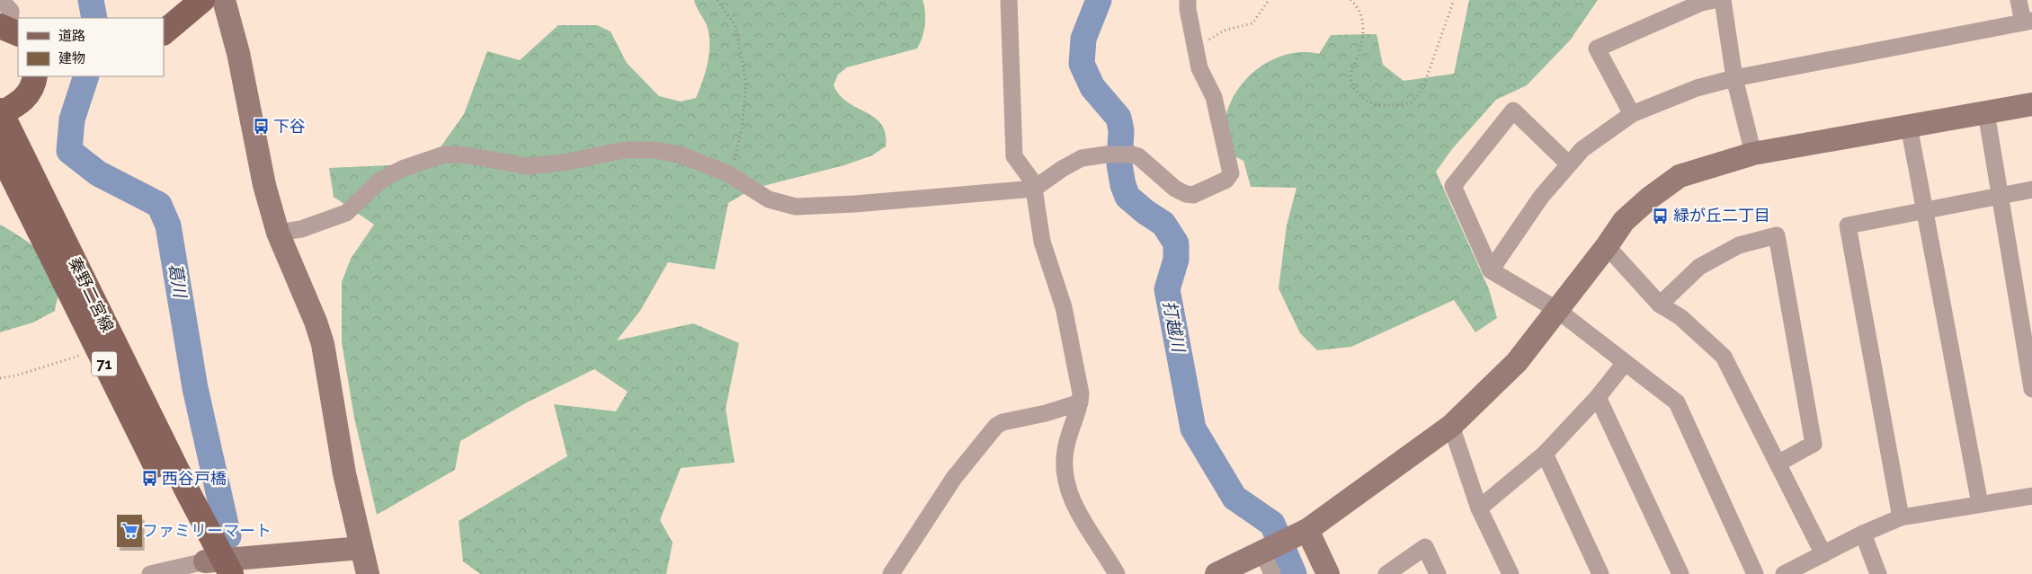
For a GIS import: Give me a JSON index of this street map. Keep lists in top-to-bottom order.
{
  "streets": {
    "main road": ["秦野二宮線", "71"]
  },
  "water": ["葛川", "打越川"],
  "places": {
    "bus stop": ["下谷", "緑が丘二丁目", "西谷戸橋"],
    "supermarket": ["ファミリーマート"]
  },
  "legend": ["道路", "建物"]
}
